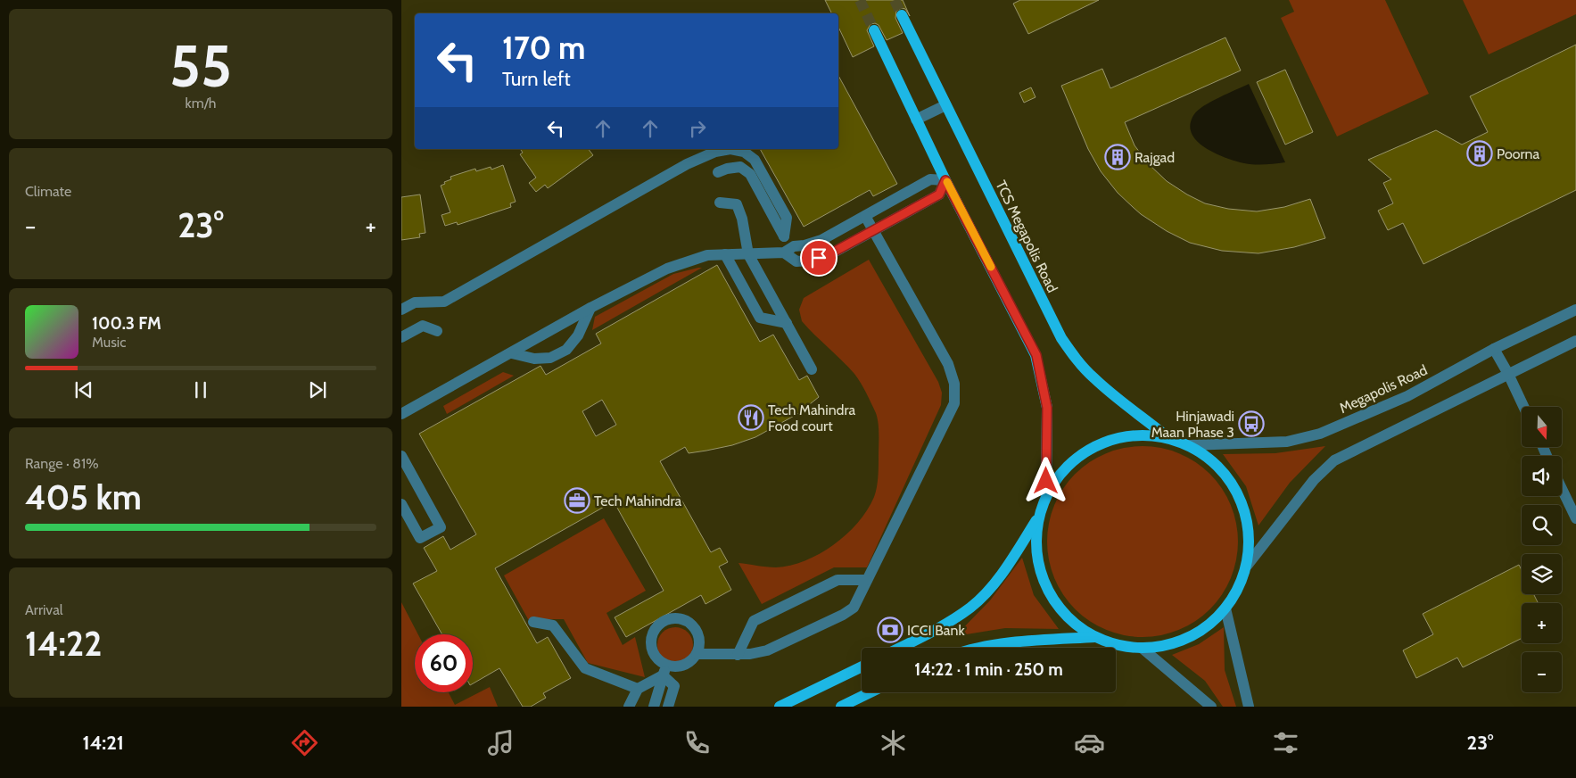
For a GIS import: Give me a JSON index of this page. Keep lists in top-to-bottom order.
{
  "streets": {
    "main road": ["TCS Megapolis Road"],
    "street": ["Megapolis Road"]
  },
  "places": {
    "building": ["Poorna", "Rajgad"],
    "restaurant": ["Tech Mahindra Food court"],
    "bus stop": ["Hinjawadi Maan Phase 3"],
    "office": ["Tech Mahindra"],
    "bank": ["ICCI Bank"]
  },
  "north": "bottom",
  "page": {
    "tile": [
      ["55", "km/h"],
      "Climate",
      ["Range · 81%", "405 km"],
      ["Arrival", "14:22"]
    ],
    "turn": ["170 m", "Turn left"],
    "heat": ["−", "23°", "+"],
    "song": ["100.3 FM", "Music"],
    "map_buttons": ["+", "−"],
    "limit": "60",
    "trip": "14:22 · 1 min · 250 m",
    "tabs": ["14:21", "23°"]
  }
}
